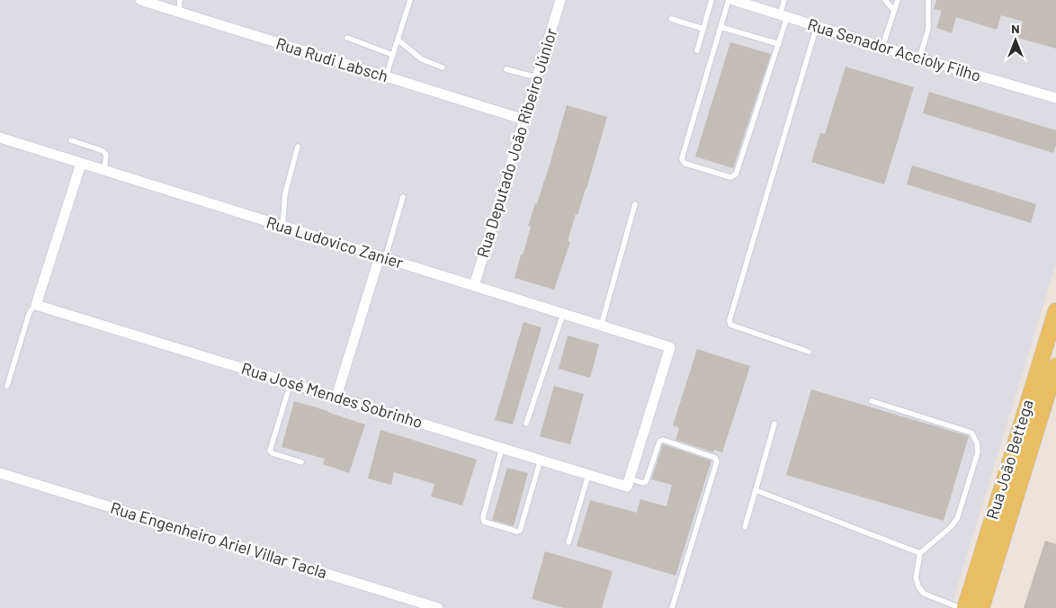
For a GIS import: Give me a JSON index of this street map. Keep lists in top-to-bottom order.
{
  "streets": {
    "main road": ["Rua João Bettega"],
    "street": [
      "Rua Senador Accioly Filho",
      "Rua Rudi Labsch",
      "Rua Deputado João Ribeiro Júnior",
      "Rua Ludovico Zanier",
      "Rua José Mendes Sobrinho",
      "Rua Engenheiro Ariel Villar Tacla"
    ]
  },
  "crossings": [
    ["Rua Rudi Labsch", "Rua Deputado João Ribeiro Júnior"],
    ["Rua Deputado João Ribeiro Júnior", "Rua Ludovico Zanier"],
    ["Rua Ludovico Zanier", "Rua José Mendes Sobrinho"]
  ],
  "north": "top"
}
